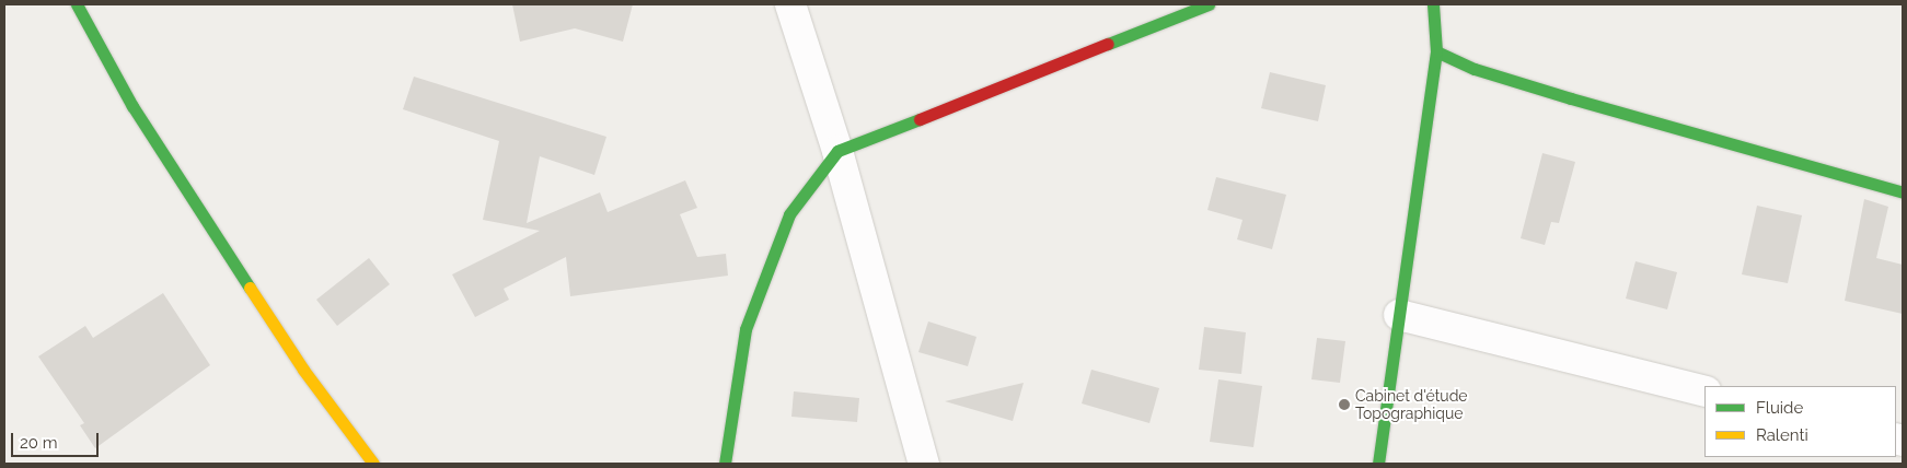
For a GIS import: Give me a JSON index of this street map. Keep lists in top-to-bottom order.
{
  "places": ["Cabinet d'étude Topographique"],
  "legend": ["Fluide", "Ralenti"],
  "scale_bar": "20 m"
}
